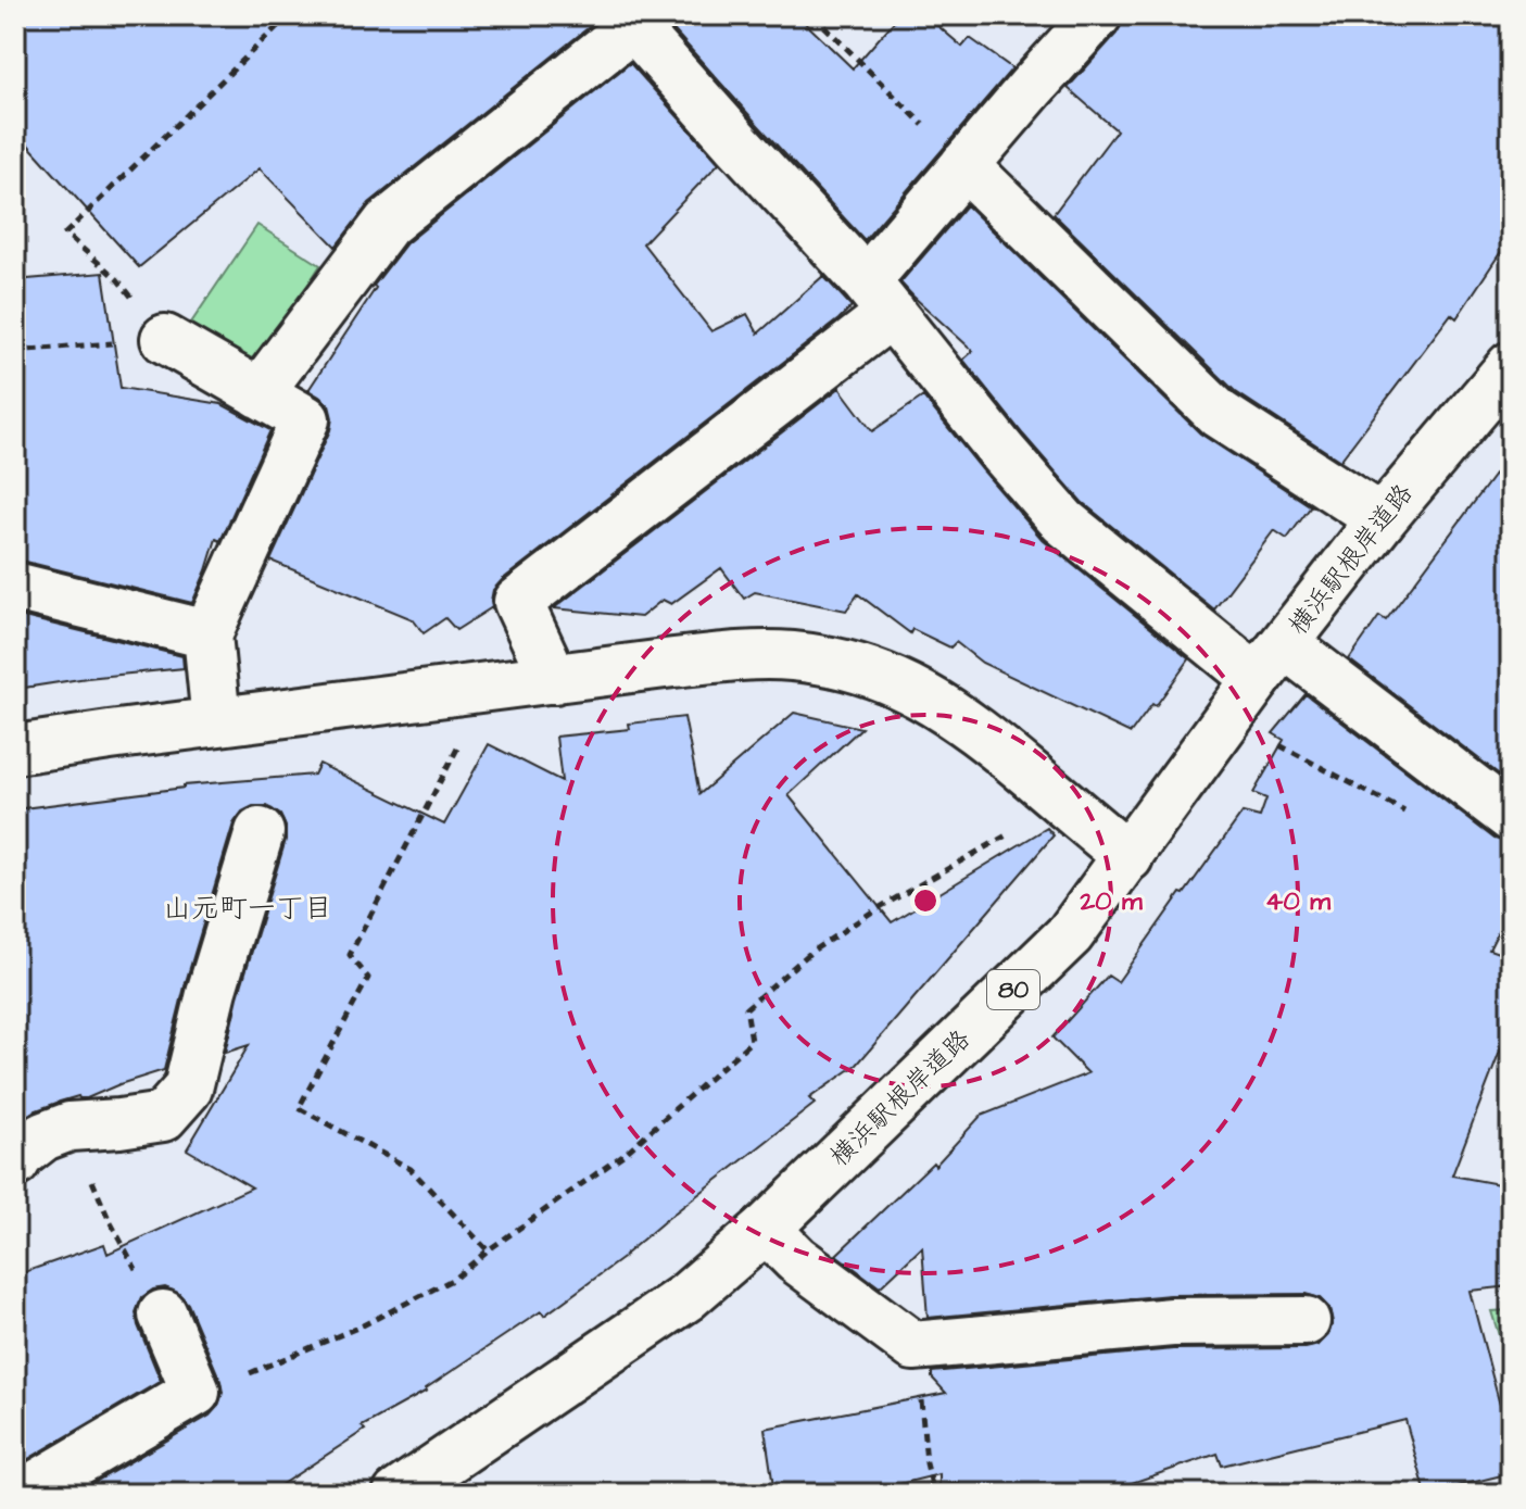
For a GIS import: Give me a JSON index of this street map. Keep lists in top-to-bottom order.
{
  "streets": {
    "street": ["横浜駅根岸道路", "80"]
  },
  "districts": ["山元町一丁目"],
  "rings": ["20 m", "40 m"]
}
